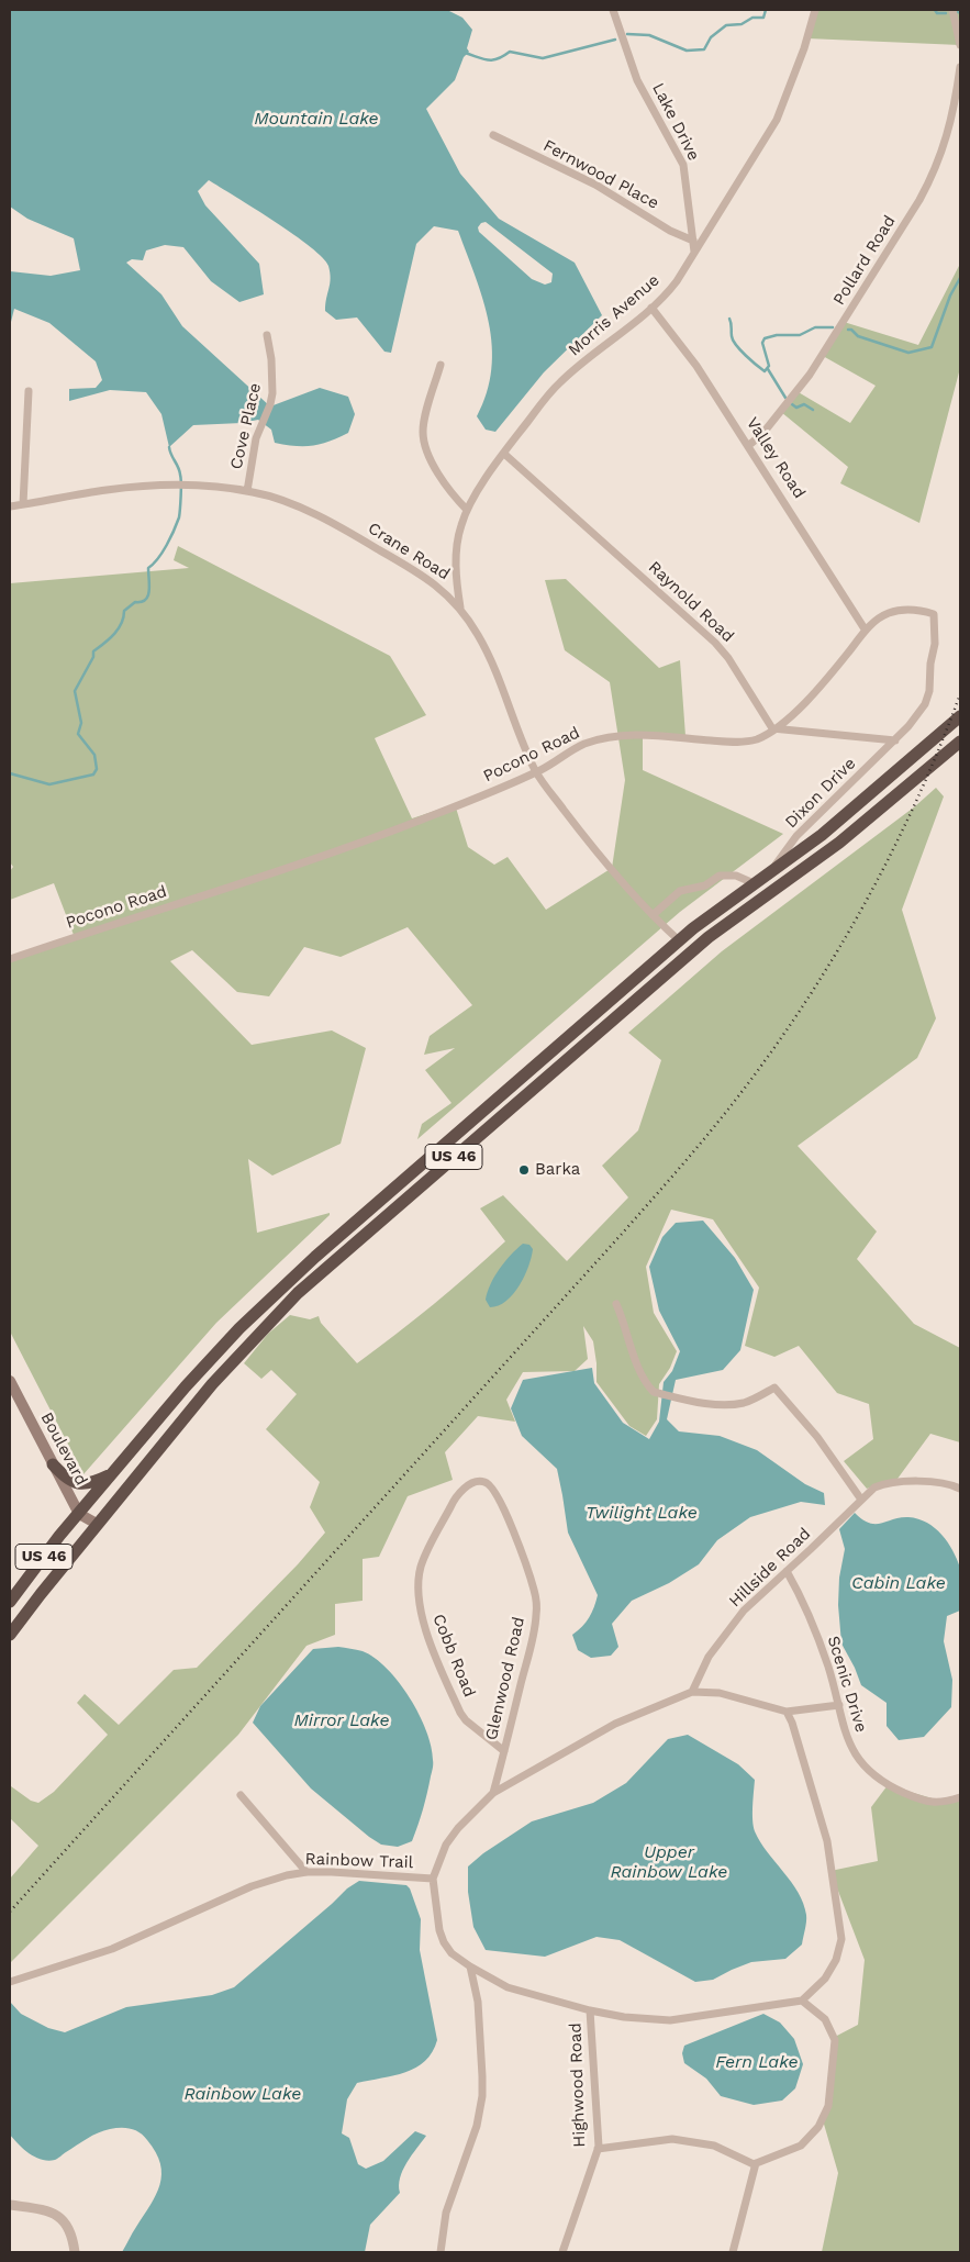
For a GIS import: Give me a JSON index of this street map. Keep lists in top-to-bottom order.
{
  "streets": {
    "highway": ["US 46"],
    "main road": ["Boulevard"],
    "street": [
      "Lake Drive",
      "Fernwood Place",
      "Pollard Road",
      "Morris Avenue",
      "Cove Place",
      "Valley Road",
      "Crane Road",
      "Raynold Road",
      "Pocono Road",
      "Dixon Drive",
      "Hillside Road",
      "Cobb Road",
      "Glenwood Road",
      "Scenic Drive",
      "Rainbow Trail",
      "Highwood Road"
    ]
  },
  "crossings": [
    ["Lake Drive", "Fernwood Place"],
    ["Lake Drive", "Morris Avenue"],
    ["Pollard Road", "Valley Road"],
    ["Morris Avenue", "Valley Road"],
    ["Morris Avenue", "Crane Road"],
    ["Morris Avenue", "Raynold Road"],
    ["Cove Place", "Crane Road"],
    ["Valley Road", "Pocono Road"],
    ["Crane Road", "Pocono Road"],
    ["Crane Road", "US 46"],
    ["Raynold Road", "Pocono Road"],
    ["Pocono Road", "Dixon Drive"],
    ["Dixon Drive", "US 46"],
    ["US 46", "Boulevard"],
    ["Hillside Road", "Scenic Drive"],
    ["Cobb Road", "Glenwood Road"],
    ["Rainbow Trail", "Highwood Road"]
  ],
  "water": [
    "Mountain Lake",
    "Twilight Lake",
    "Cabin Lake",
    "Mirror Lake",
    "Upper Rainbow Lake",
    "Fern Lake",
    "Rainbow Lake"
  ],
  "places": ["Barka"]
}
